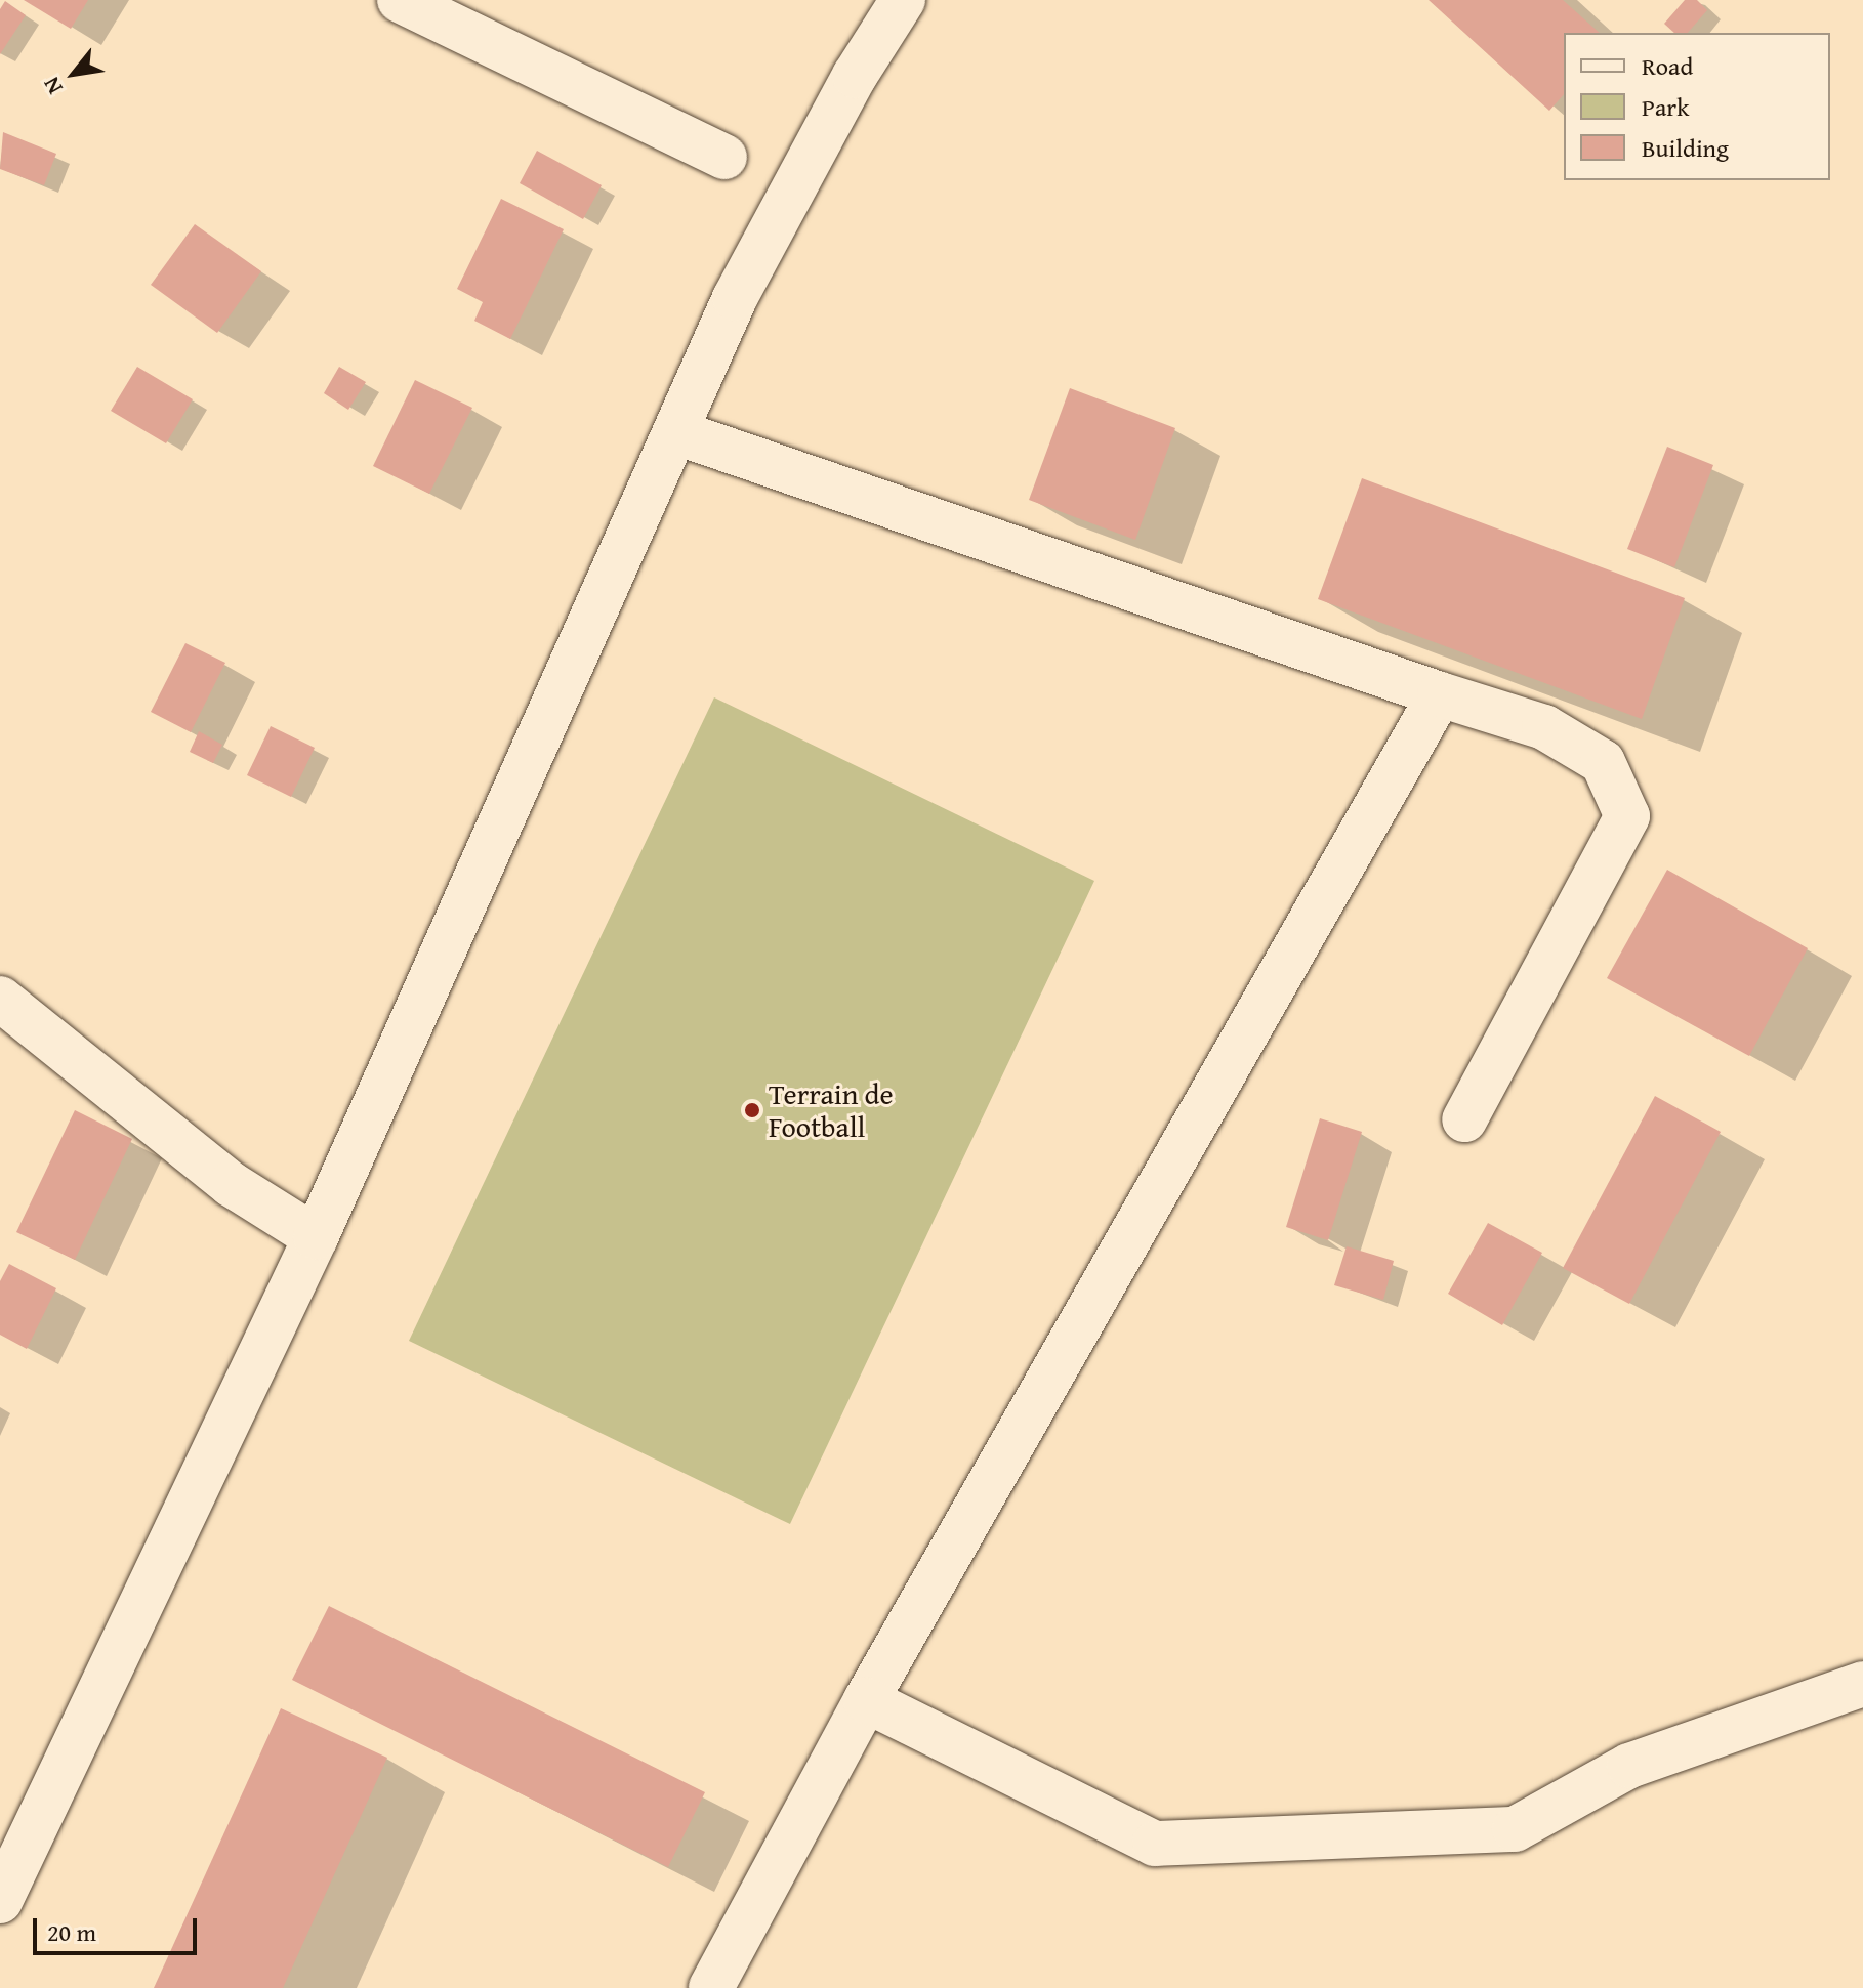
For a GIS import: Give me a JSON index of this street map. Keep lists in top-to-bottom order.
{
  "places": ["Terrain de Football"],
  "legend": ["Road", "Park", "Building"],
  "scale_bar": "20 m",
  "north": "bottom left"
}
